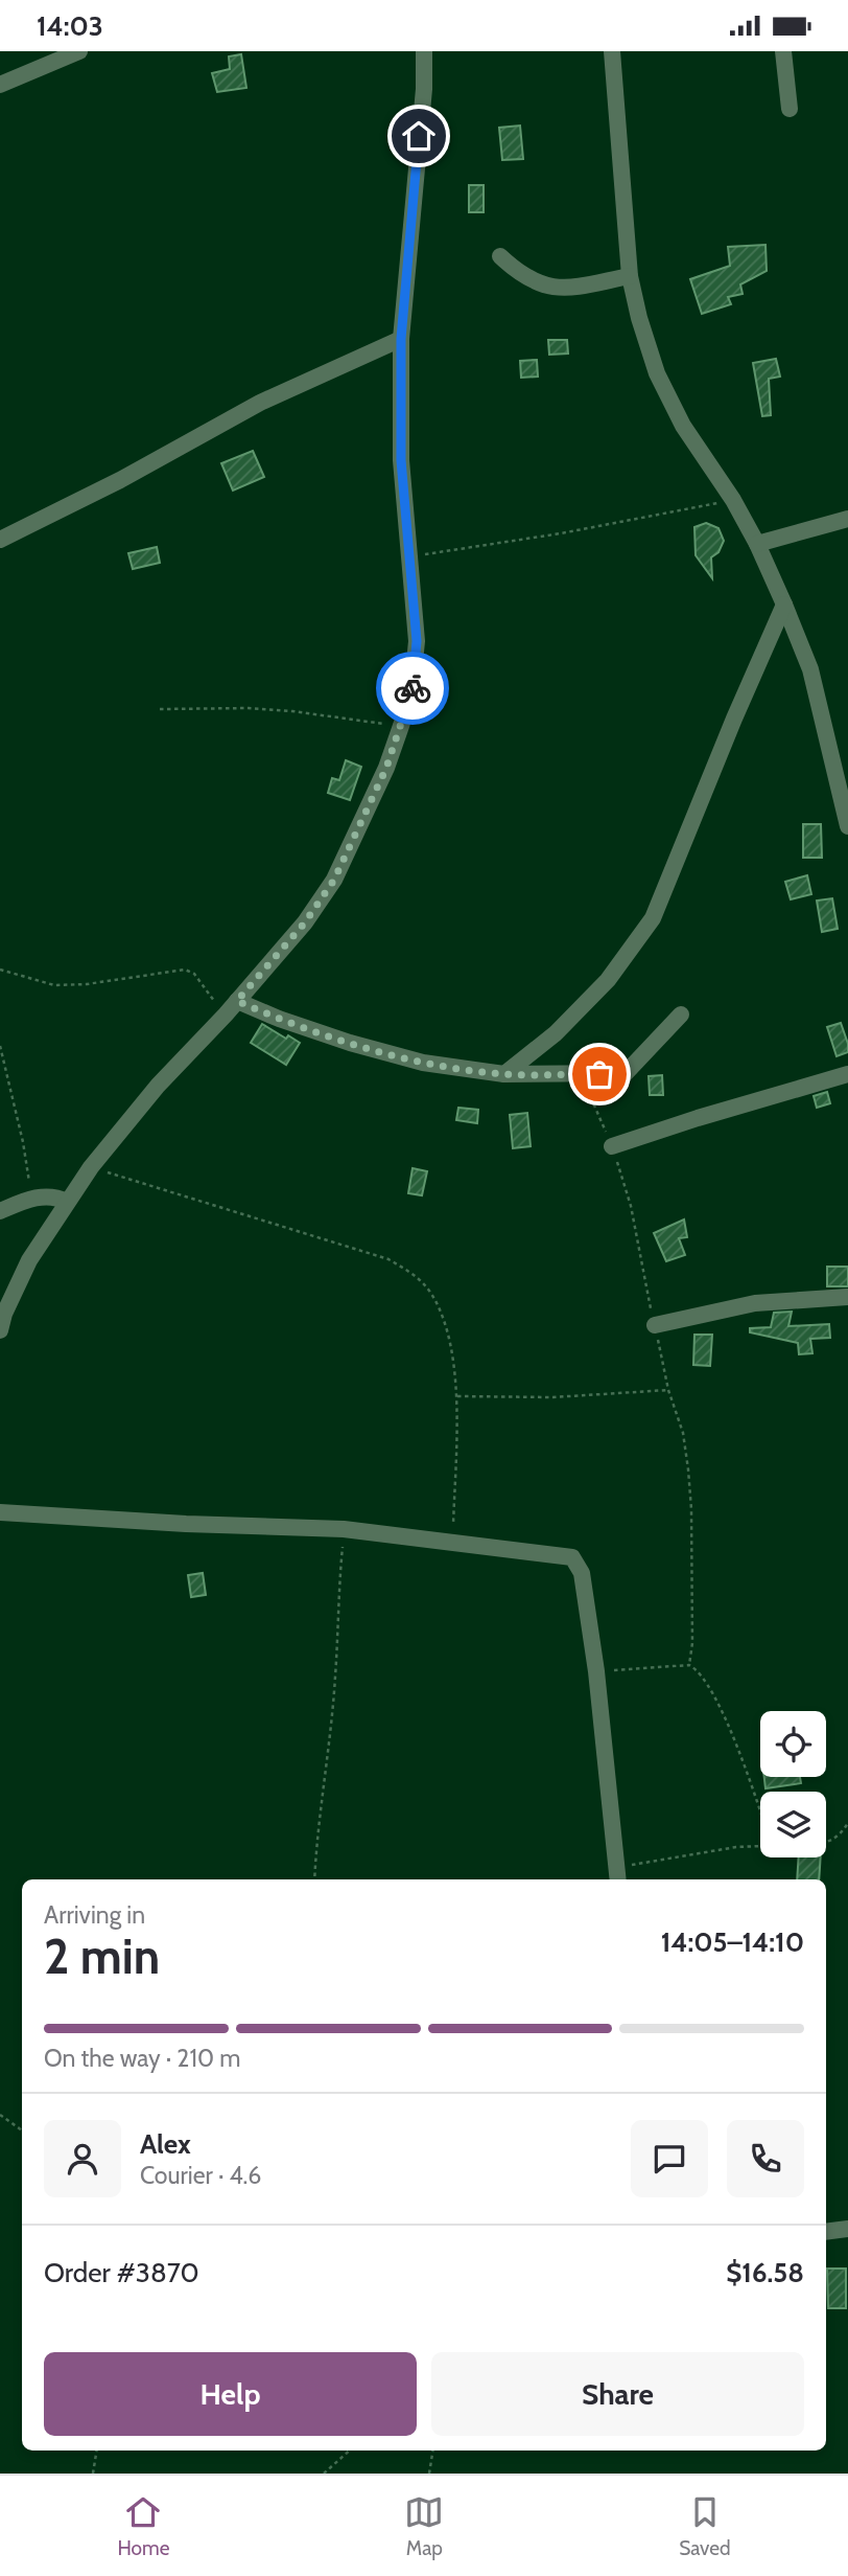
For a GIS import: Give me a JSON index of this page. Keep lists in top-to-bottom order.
{
  "page": {
    "status": "14:03",
    "heading": ["2 min", "Arriving in", "14:05–14:10"],
    "panel": [
      "Alex",
      "Courier · 4.6",
      "Order #3870",
      "$16.58"
    ],
    "bar": "On the way · 210 m",
    "buttons": ["Help", "Share"],
    "tabs": ["Home", "Map", "Saved"]
  }
}
